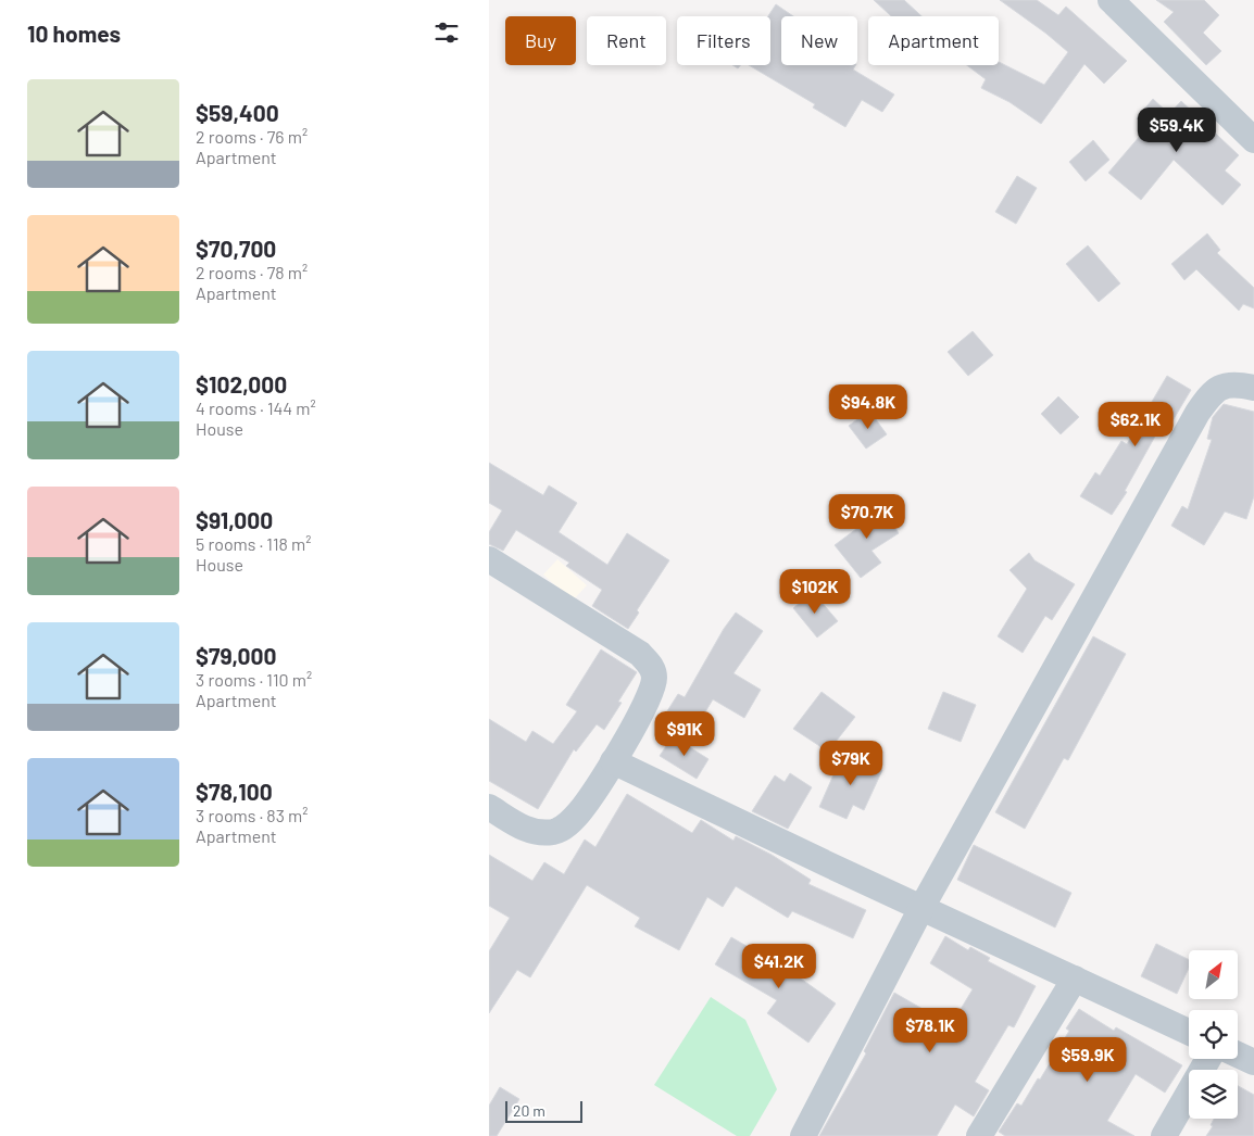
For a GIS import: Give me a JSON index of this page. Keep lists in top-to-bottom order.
{
  "scale_bar": "20 m",
  "north": "top right",
  "page": {
    "heading": "10 homes",
    "chip": [
      "Buy",
      "Rent",
      "Filters",
      "New",
      "Apartment"
    ],
    "list": [
      {
        "name": "$59,400",
        "note": "2 rooms · 76 m² · Apartment"
      },
      {
        "name": "$70,700",
        "note": "2 rooms · 78 m² · Apartment"
      },
      {
        "name": "$102,000",
        "note": "4 rooms · 144 m² · House"
      },
      {
        "name": "$91,000",
        "note": "5 rooms · 118 m² · House"
      },
      {
        "name": "$79,000",
        "note": "3 rooms · 110 m² · Apartment"
      },
      {
        "name": "$78,100",
        "note": "3 rooms · 83 m² · Apartment"
      }
    ],
    "price": [
      "$59.4K",
      "$94.8K",
      "$62.1K",
      "$70.7K",
      "$102K",
      "$91K",
      "$79K",
      "$41.2K",
      "$78.1K",
      "$59.9K"
    ],
    "scale": "20 m"
  }
}
